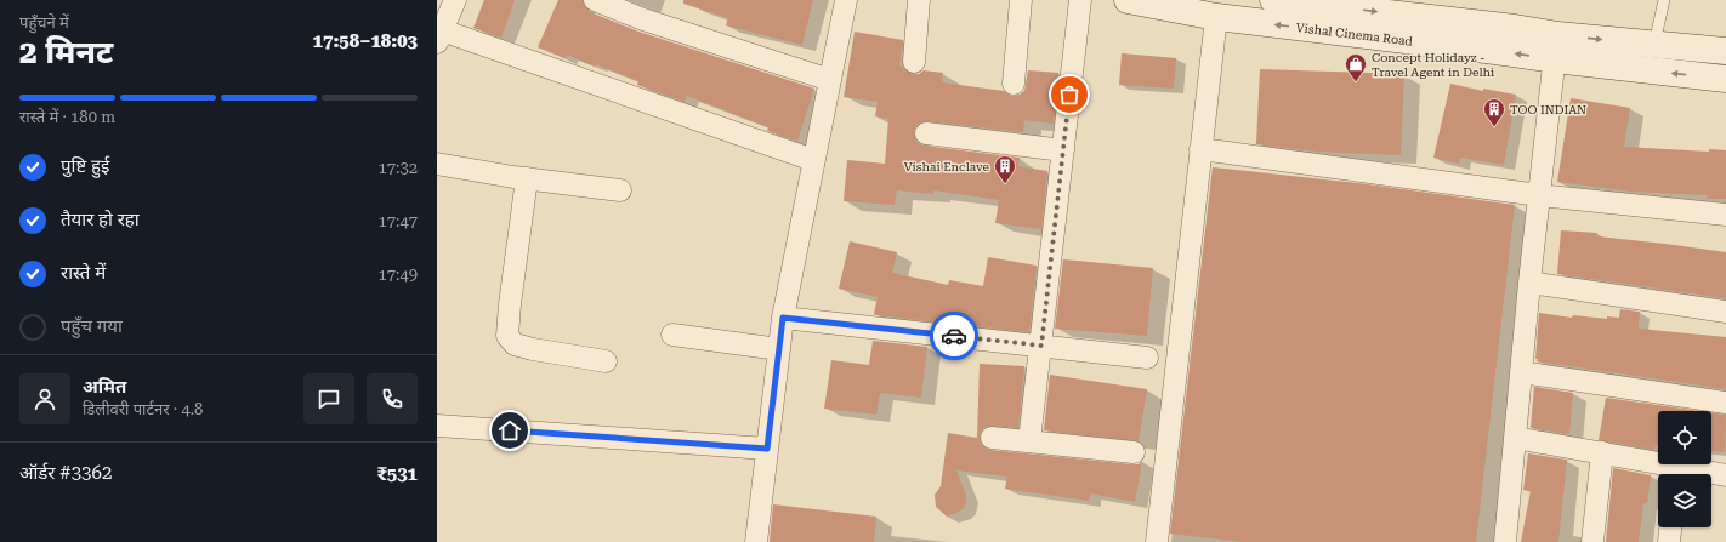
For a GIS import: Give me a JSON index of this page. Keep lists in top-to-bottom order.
{
  "streets": {
    "street": ["Vishal Cinema Road"]
  },
  "places": {
    "shop": ["Concept Holidayz - Travel Agent in Delhi"],
    "building": ["TOO INDIAN", "Vishai Enclave"]
  },
  "page": {
    "heading": ["2 मिनट", "पहुँचने में", "17:58–18:03"],
    "panel": [
      "अमित",
      "डिलीवरी पार्टनर · 4.8",
      "ऑर्डर #3362",
      "₹531"
    ],
    "bar": "रास्ते में · 180 m",
    "list": [
      ["पुष्टि हुई", "17:32"],
      ["तैयार हो रहा", "17:47"],
      ["रास्ते में", "17:49"],
      "पहुँच गया"
    ]
  }
}
